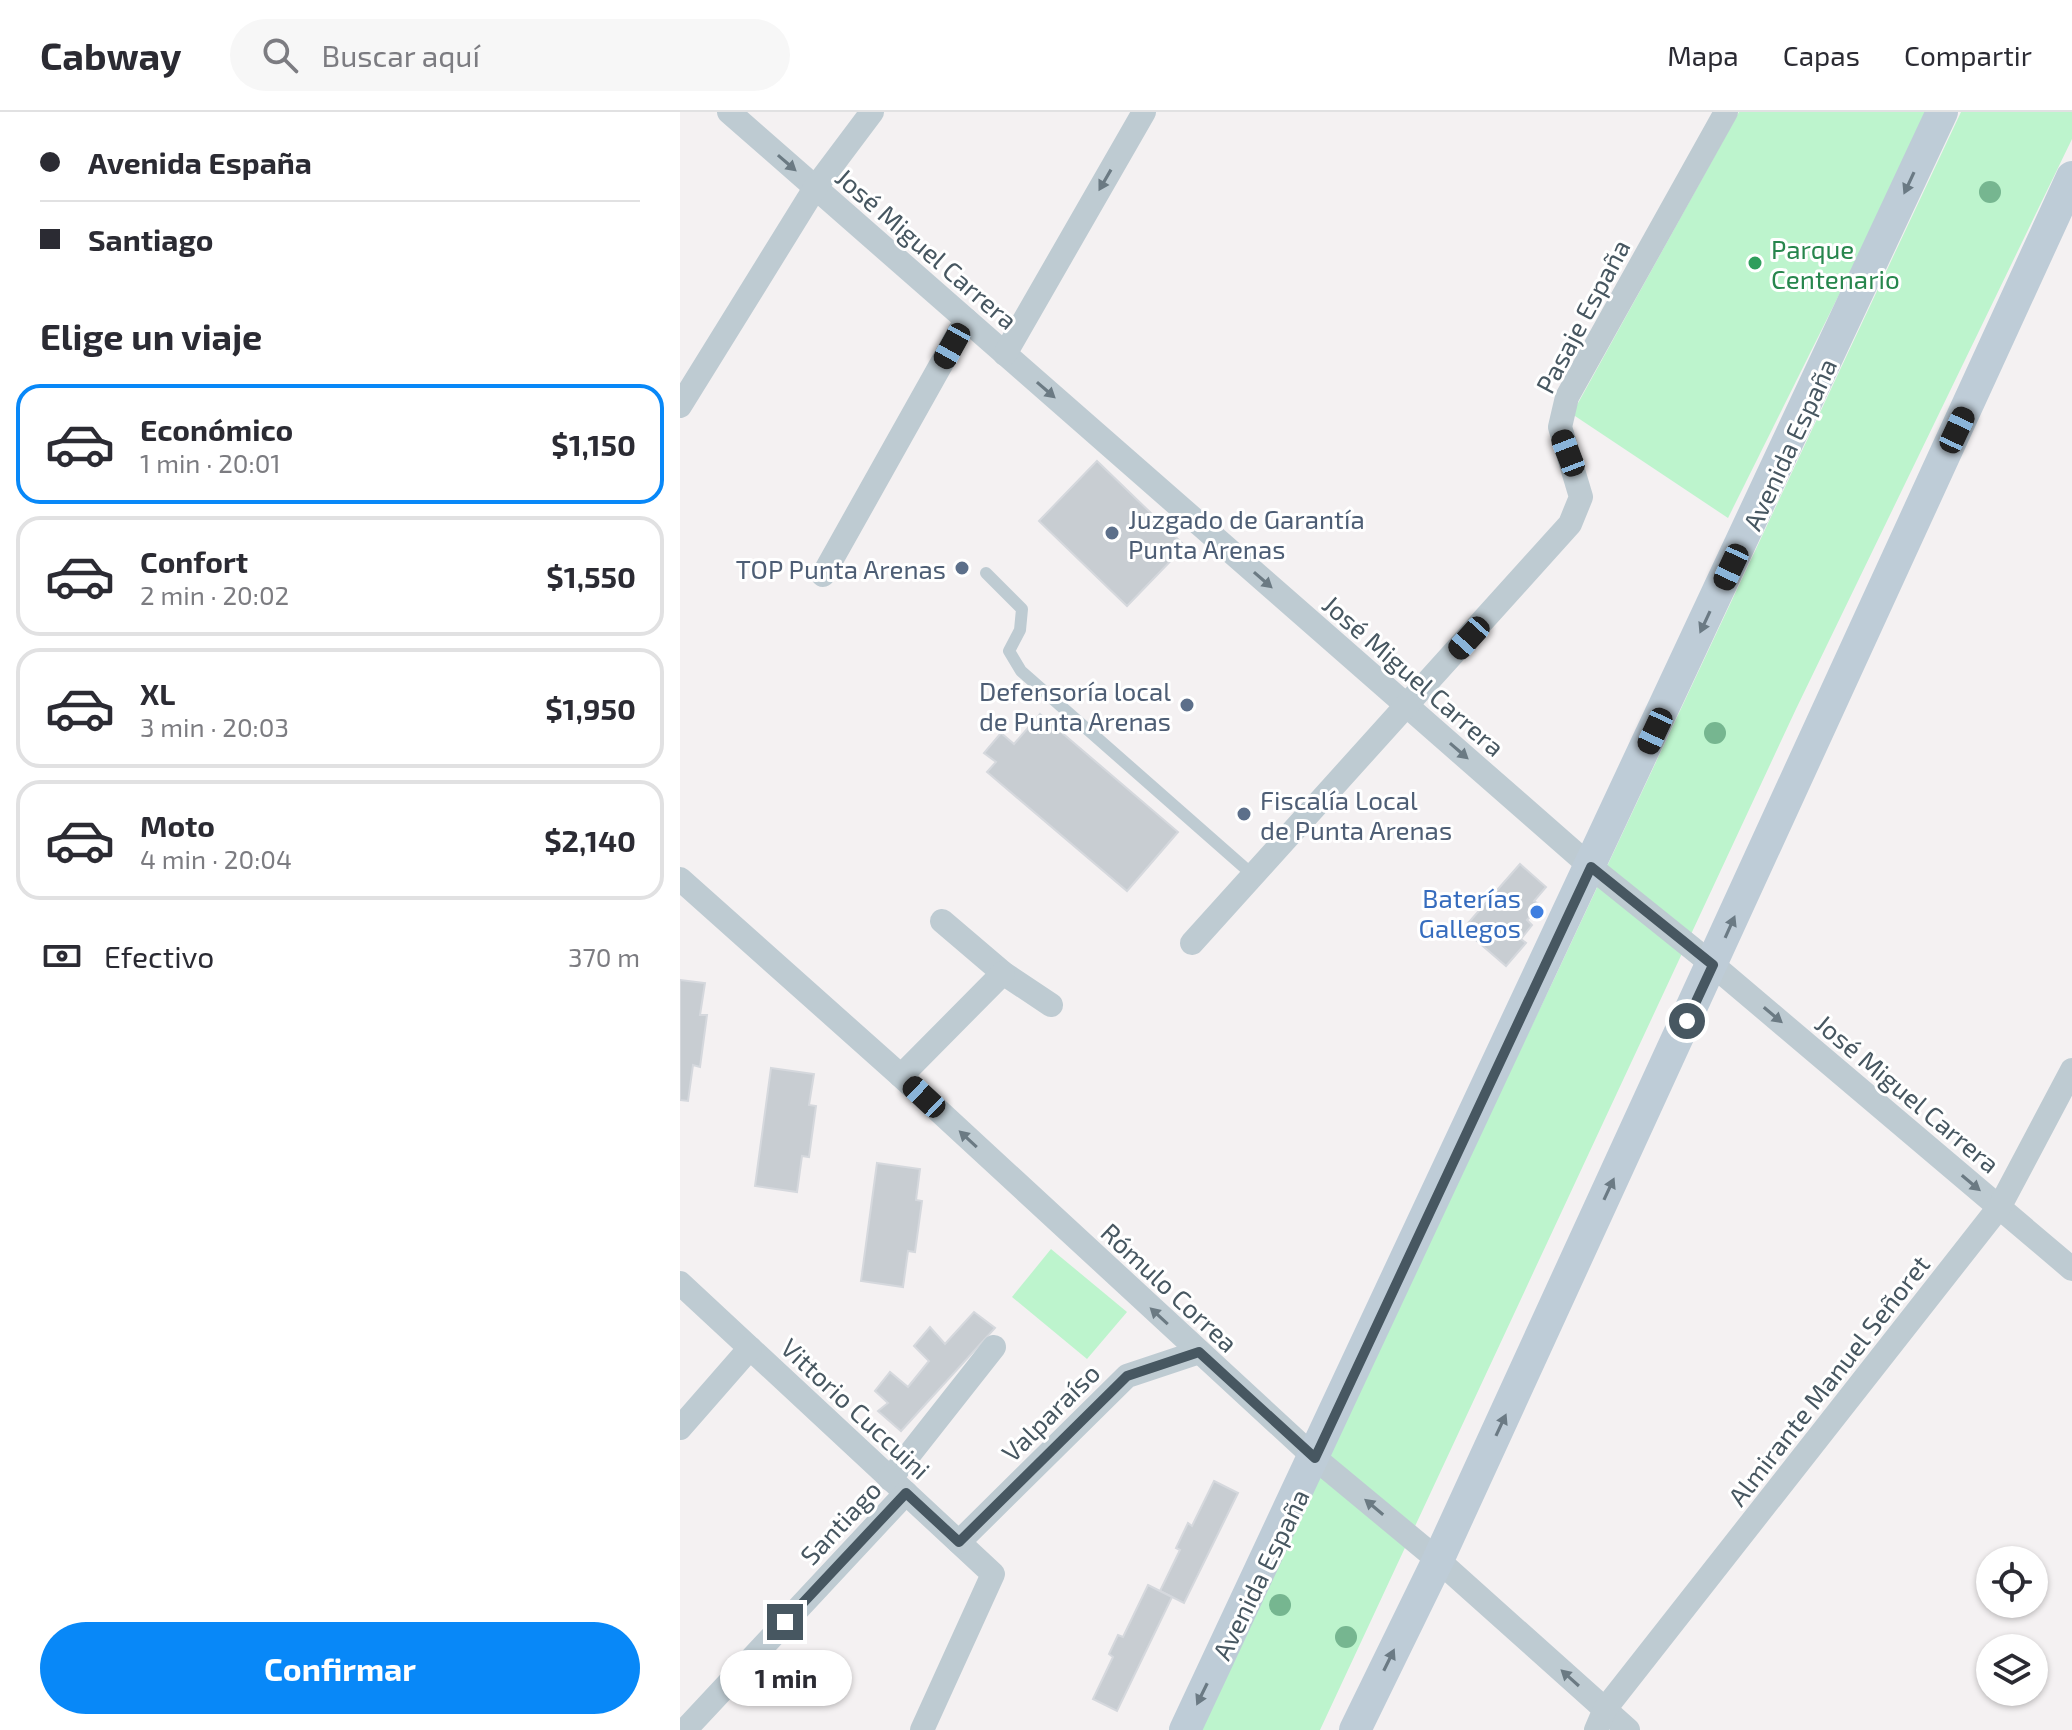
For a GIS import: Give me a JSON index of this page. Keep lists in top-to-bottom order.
{
  "streets": {
    "main road": ["Avenida España"],
    "street": [
      "José Miguel Carrera",
      "Pasaje España",
      "Rómulo Correa",
      "Almirante Manuel Señoret",
      "Vittorio Cuccuini",
      "Valparaíso",
      "Santiago"
    ]
  },
  "crossings": [
    ["José Miguel Carrera", "Pasaje España"],
    ["José Miguel Carrera", "Avenida España"],
    ["José Miguel Carrera", "Almirante Manuel Señoret"],
    ["Avenida España", "Rómulo Correa"],
    ["Rómulo Correa", "Almirante Manuel Señoret"],
    ["Rómulo Correa", "Valparaíso"],
    ["Vittorio Cuccuini", "Valparaíso"],
    ["Vittorio Cuccuini", "Santiago"]
  ],
  "one_way": ["José Miguel Carrera", "Rómulo Correa"],
  "places": [
    "Parque Centenario",
    "Juzgado de Garantía Punta Arenas",
    "TOP Punta Arenas",
    "Defensoría local de Punta Arenas",
    "Fiscalía Local de Punta Arenas",
    "Baterías Gallegos"
  ],
  "page": {
    "header": "Cabway",
    "search": "Buscar aquí",
    "nav": ["Mapa", "Capas", "Compartir"],
    "banner": ["Avenida España", "Santiago"],
    "heading": "Elige un viaje",
    "list": [
      {
        "name": "Económico",
        "note": "1 min · 20:01",
        "value": "$1,150"
      },
      {
        "name": "Confort",
        "note": "2 min · 20:02",
        "value": "$1,550"
      },
      {
        "name": "XL",
        "note": "3 min · 20:03",
        "value": "$1,950"
      },
      {
        "name": "Moto",
        "note": "4 min · 20:04",
        "value": "$2,140"
      }
    ],
    "pay": ["Efectivo", "370 m"],
    "buttons": "Confirmar",
    "bubble": "1 min"
  }
}
